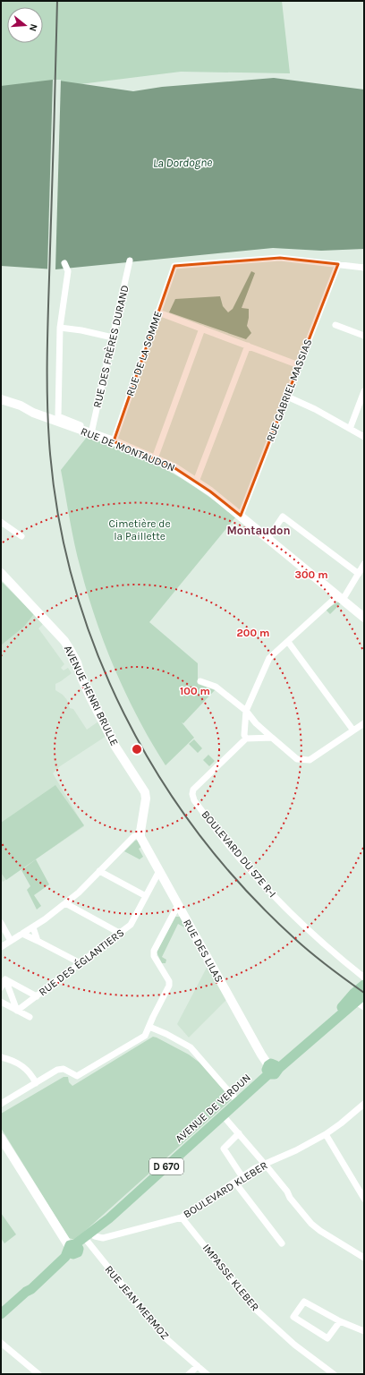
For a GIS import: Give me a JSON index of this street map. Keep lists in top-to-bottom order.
{
  "streets": {
    "main road": ["AVENUE DE VERDUN", "D 670"],
    "street": [
      "RUE DES FRÈRES DURAND",
      "RUE DE LA SOMME",
      "RUE GABRIEL MASSIAS",
      "RUE DE MONTAUDON",
      "AVENUE HENRI BRULLE",
      "BOULEVARD DU 57E R-I",
      "RUE DES LILAS",
      "RUE DES ÉGLANTIERS",
      "BOULEVARD KLEBER",
      "IMPASSE KLEBER",
      "RUE JEAN MERMOZ"
    ]
  },
  "crossings": [
    ["RUE DES FRÈRES DURAND", "RUE DE MONTAUDON"],
    ["RUE DE LA SOMME", "RUE GABRIEL MASSIAS"],
    ["RUE DE LA SOMME", "RUE DE MONTAUDON"],
    ["RUE GABRIEL MASSIAS", "RUE DE MONTAUDON"],
    ["AVENUE HENRI BRULLE", "RUE DES LILAS"],
    ["RUE DES LILAS", "RUE DES ÉGLANTIERS"],
    ["RUE DES LILAS", "AVENUE DE VERDUN"],
    ["AVENUE DE VERDUN", "D 670"],
    ["AVENUE DE VERDUN", "BOULEVARD KLEBER"],
    ["AVENUE DE VERDUN", "RUE JEAN MERMOZ"],
    ["BOULEVARD KLEBER", "IMPASSE KLEBER"],
    ["BOULEVARD KLEBER", "RUE JEAN MERMOZ"]
  ],
  "districts": ["Montaudon"],
  "water": ["La Dordogne"],
  "parks": ["Cimetière de la Paillette"],
  "north": "right",
  "rings": ["300 m", "200 m", "100 m"]
}
